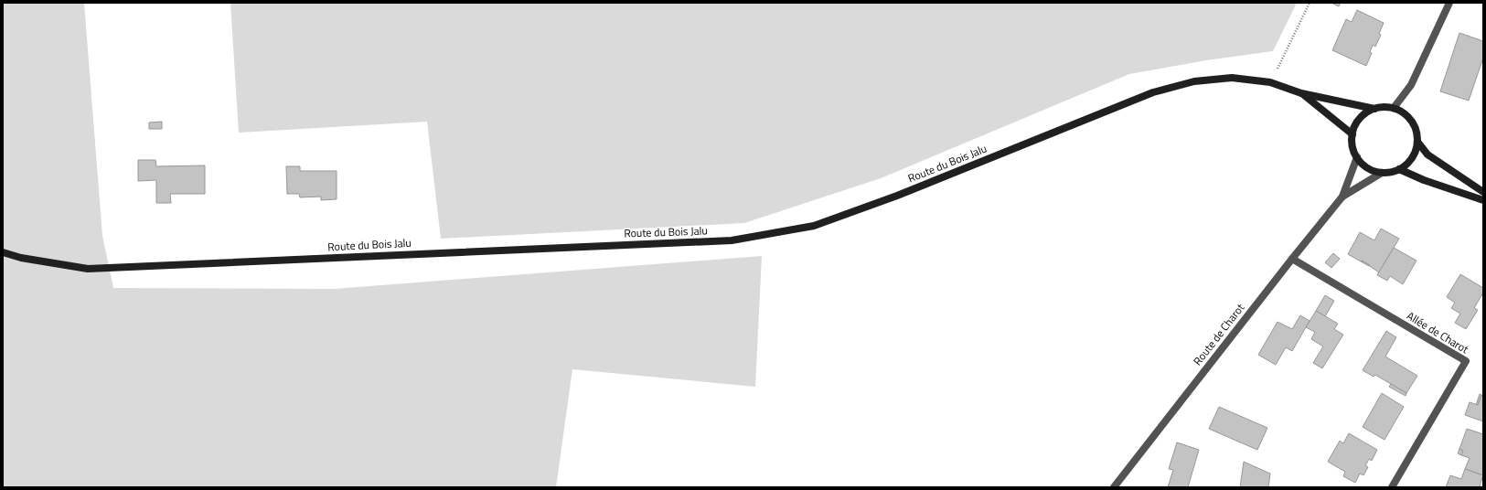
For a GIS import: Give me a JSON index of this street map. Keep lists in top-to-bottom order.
{
  "streets": {
    "street": ["Route du Bois Jalu", "Allée de Charot", "Route de Charot"]
  },
  "crossings": [
    ["Route du Bois Jalu", "Route de Charot"],
    ["Allée de Charot", "Route de Charot"]
  ]
}
